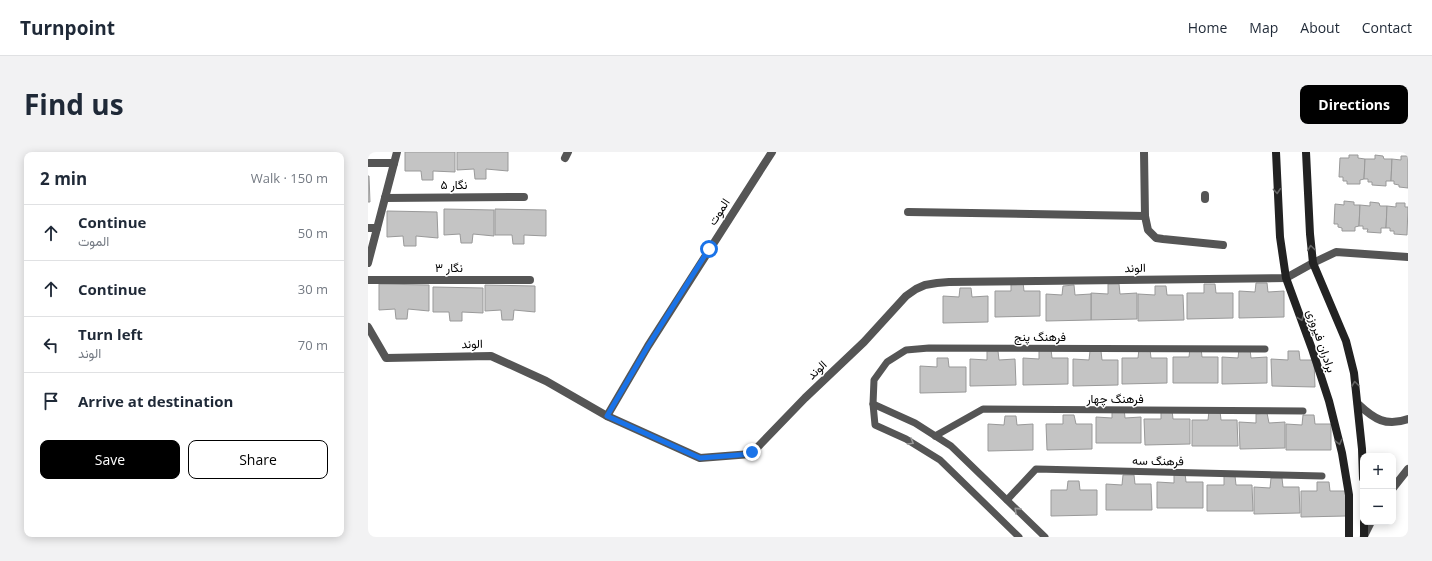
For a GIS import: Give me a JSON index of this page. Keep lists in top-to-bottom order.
{
  "streets": {
    "main road": ["برادران فیروزی"],
    "street": [
      "نگار ۵",
      "الموت",
      "نگار ۳",
      "الوند"
    ],
    "lane": ["فرهنگ پنج", "فرهنگ چهار", "فرهنگ سه"]
  },
  "crossings": [
    ["الموت", "الوند"],
    ["الوند", "برادران فیروزی"]
  ],
  "page": {
    "header": "Turnpoint",
    "nav": [
      "Home",
      "Map",
      "About",
      "Contact"
    ],
    "title": "Find us",
    "buttons": [
      "Directions",
      ["Save", "Share"]
    ],
    "heading": ["2 min", "Walk · 150 m"],
    "list": [
      ["Continue", "الموت", "50 m"],
      ["Continue", "30 m"],
      ["Turn left", "الوند", "70 m"],
      "Arrive at destination"
    ],
    "map_buttons": ["+", "−"]
  }
}
